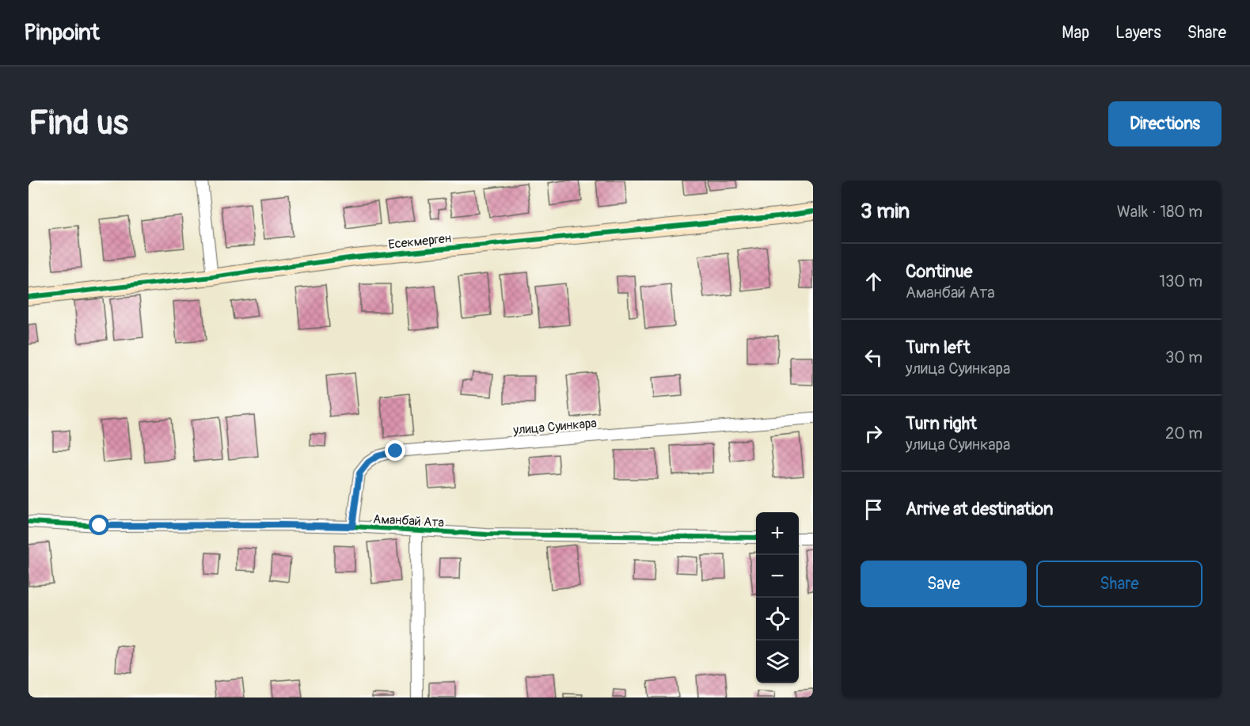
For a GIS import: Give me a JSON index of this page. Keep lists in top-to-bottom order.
{
  "streets": {
    "street": ["Eсекмерген", "улица Суинкара", "Аманбай Ата"]
  },
  "crossings": [
    ["улица Суинкара", "Аманбай Ата"]
  ],
  "page": {
    "header": "Pinpoint",
    "nav": ["Map", "Layers", "Share"],
    "buttons": [
      "Directions",
      ["Save", "Share"]
    ],
    "title": "Find us",
    "heading": ["3 min", "Walk · 180 m"],
    "list": [
      ["Continue", "Аманбай Ата", "130 m"],
      ["Turn left", "улица Суинкара", "30 m"],
      ["Turn right", "улица Суинкара", "20 m"],
      "Arrive at destination"
    ],
    "map_buttons": ["+", "−"]
  }
}
